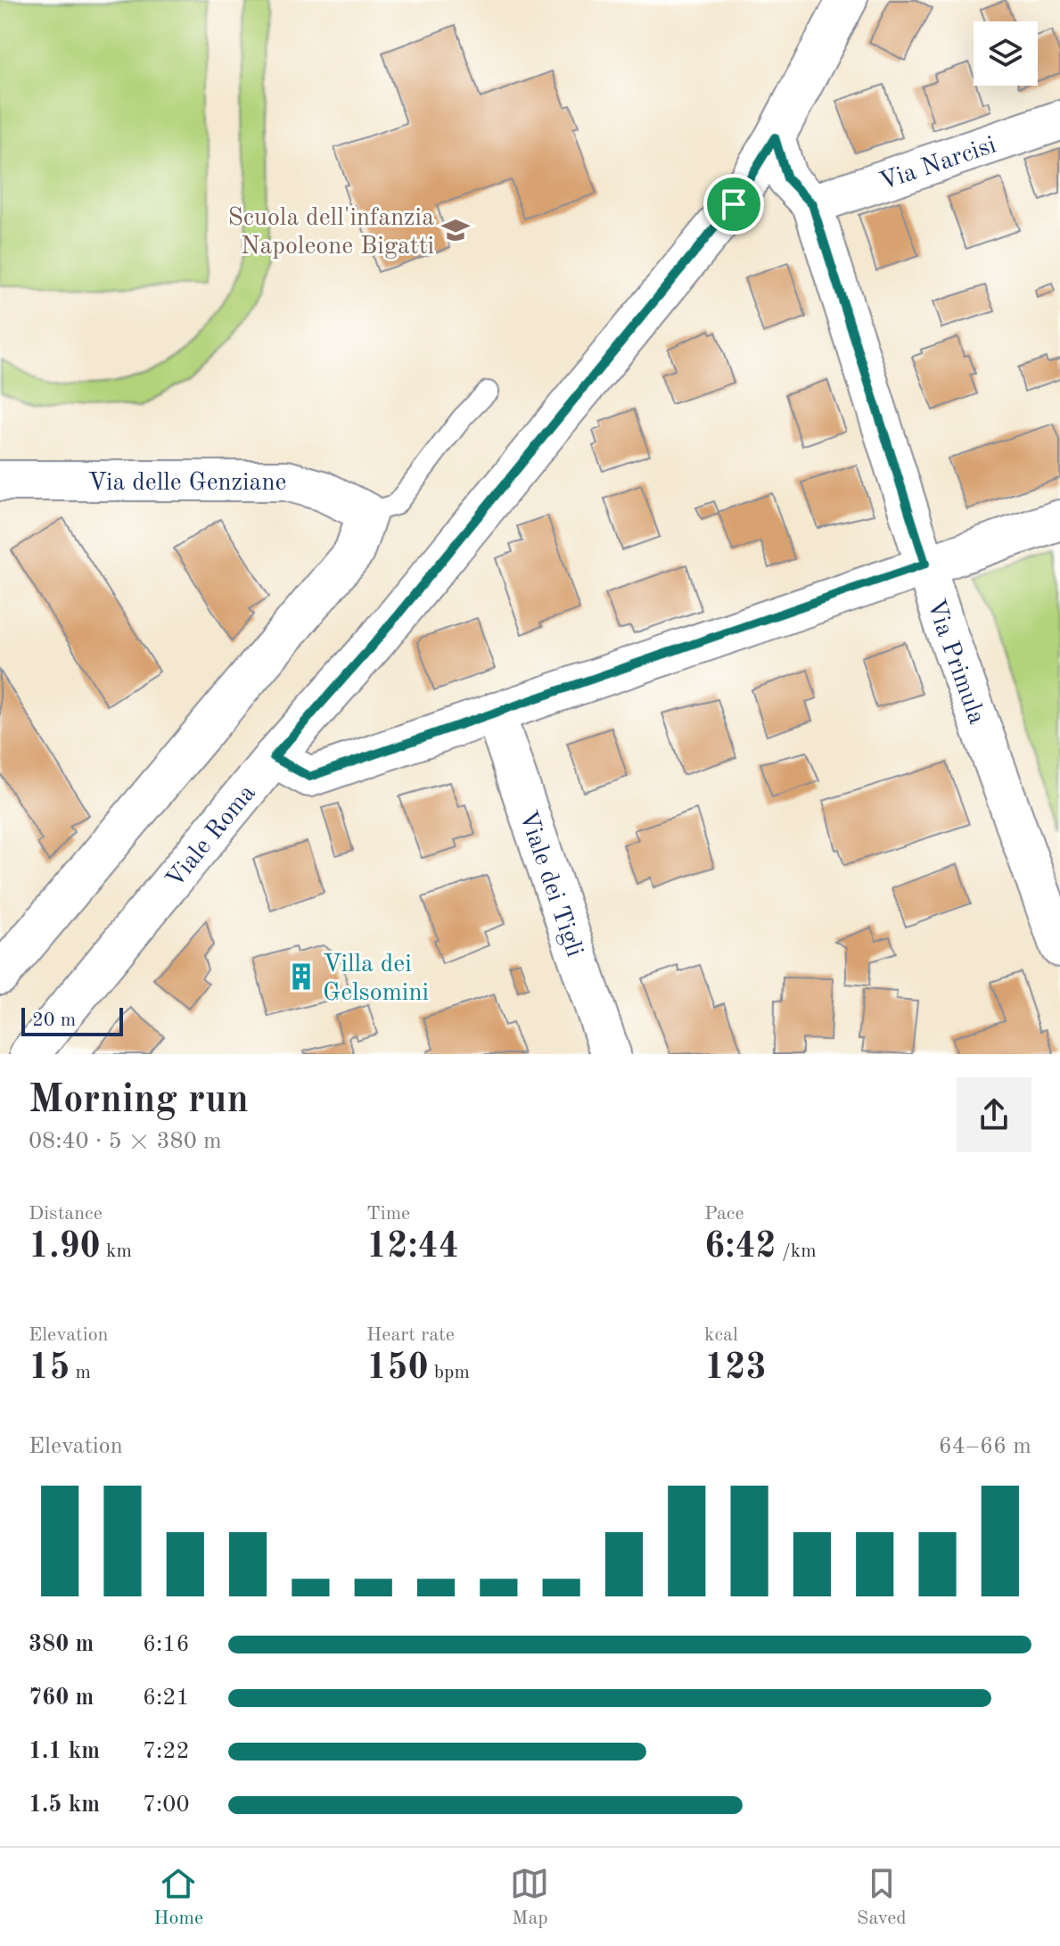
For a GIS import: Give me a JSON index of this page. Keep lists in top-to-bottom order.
{
  "streets": {
    "street": [
      "Via Narcisi",
      "Via delle Genziane",
      "Via Primula",
      "Viale Roma",
      "Viale dei Tigli"
    ]
  },
  "crossings": [
    ["Via Narcisi", "Via Primula"],
    ["Via Primula", "Viale Roma"]
  ],
  "places": {
    "school or university": ["Scuola dell'infanzia Napoleone Bigatti"],
    "building": ["Villa dei Gelsomini"]
  },
  "scale_bar": "20 m",
  "page": {
    "scale": "20 m",
    "heading": ["Morning run", "08:40 · 5 × 380 m"],
    "stats": [
      ["Distance", "1.90 km"],
      ["Time", "12:44"],
      ["Pace", "6:42 /km"],
      ["Elevation", "15 m"],
      ["Heart rate", "150 bpm"],
      ["kcal", "123"]
    ],
    "chart": ["Elevation", "64–66 m"],
    "list": [
      {
        "name": "380 m",
        "note": "6:16"
      },
      {
        "name": "760 m",
        "note": "6:21"
      },
      {
        "name": "1.1 km",
        "note": "7:22"
      },
      {
        "name": "1.5 km",
        "note": "7:00"
      }
    ],
    "tabs": ["Home", "Map", "Saved"]
  }
}
